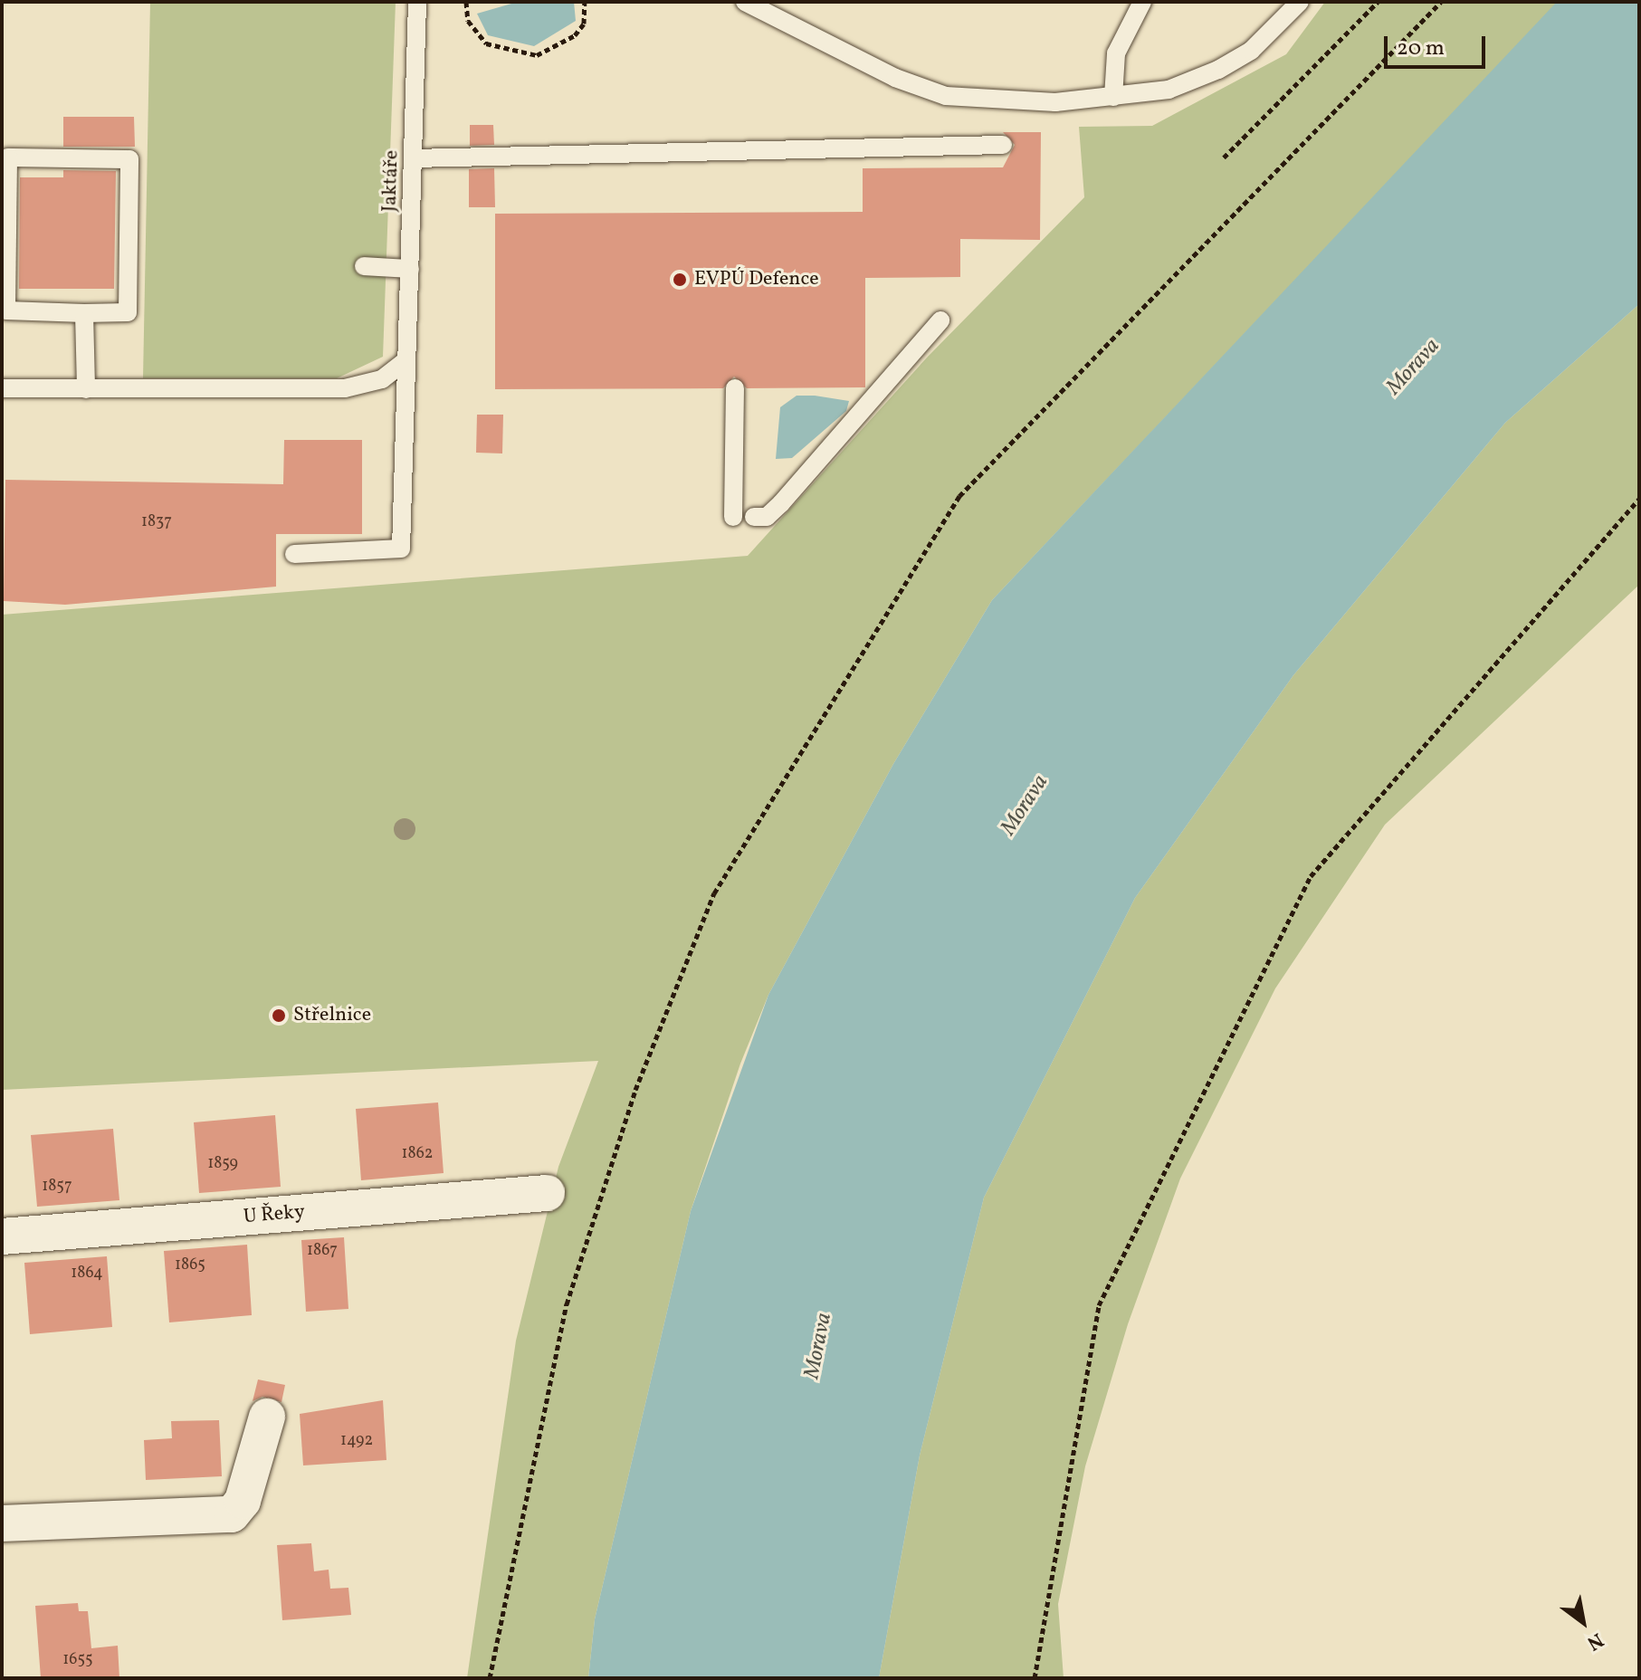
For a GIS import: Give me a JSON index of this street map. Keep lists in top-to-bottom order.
{
  "streets": {
    "street": ["U Řeky"],
    "lane": ["Jaktáře"]
  },
  "water": ["Morava"],
  "places": ["EVPÚ Defence", "Střelnice"],
  "house_numbers": [
    "1837",
    "1862",
    "1859",
    "1857",
    "1867",
    "1865",
    "1864",
    "1492",
    "1655"
  ],
  "scale_bar": "20 m",
  "north": "bottom right"
}
